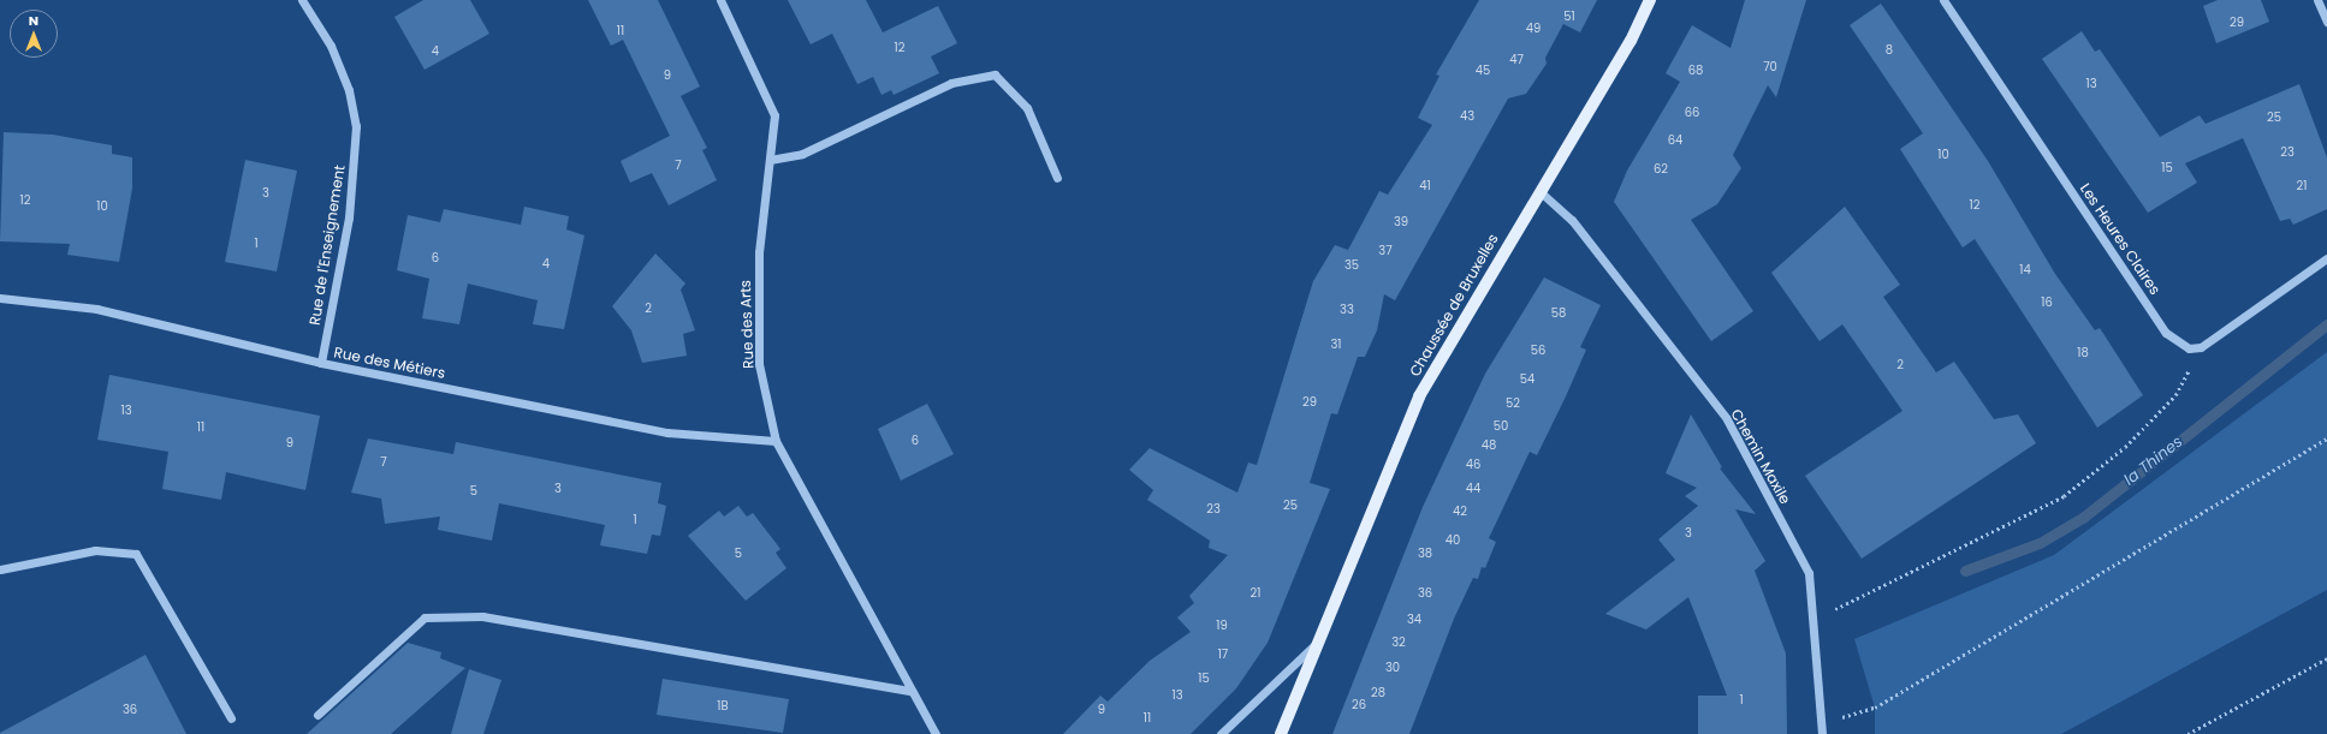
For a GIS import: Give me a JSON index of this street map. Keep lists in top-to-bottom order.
{
  "streets": {
    "main road": ["Chaussée de Bruxelles"],
    "street": [
      "Les Heures Claires",
      "Rue de l'Enseignement",
      "Rue des Arts",
      "Rue des Métiers",
      "Chemin Maxile"
    ]
  },
  "crossings": [
    ["Rue de l'Enseignement", "Rue des Métiers"],
    ["Chaussée de Bruxelles", "Chemin Maxile"],
    ["Rue des Arts", "Rue des Métiers"]
  ],
  "water": ["la Thines"],
  "house_numbers": [
    "51",
    "29",
    "49",
    "11",
    "12",
    "8",
    "4",
    "47",
    "70",
    "45",
    "68",
    "9",
    "13",
    "66",
    "43",
    "25",
    "64",
    "23",
    "10",
    "7",
    "15",
    "62",
    "41",
    "21",
    "3",
    "12",
    "12",
    "10",
    "39",
    "1",
    "37",
    "6",
    "4",
    "35",
    "14",
    "16",
    "2",
    "33",
    "58",
    "31",
    "56",
    "18",
    "2",
    "54",
    "29",
    "52",
    "13",
    "50",
    "11",
    "6",
    "9",
    "48",
    "7",
    "46",
    "3",
    "44",
    "5",
    "25",
    "23",
    "42",
    "1",
    "3",
    "40",
    "5",
    "38",
    "21",
    "36",
    "34",
    "19",
    "32",
    "17",
    "30",
    "15",
    "28",
    "13",
    "1",
    "26",
    "1B",
    "36",
    "9",
    "11"
  ],
  "north": "top"
}
